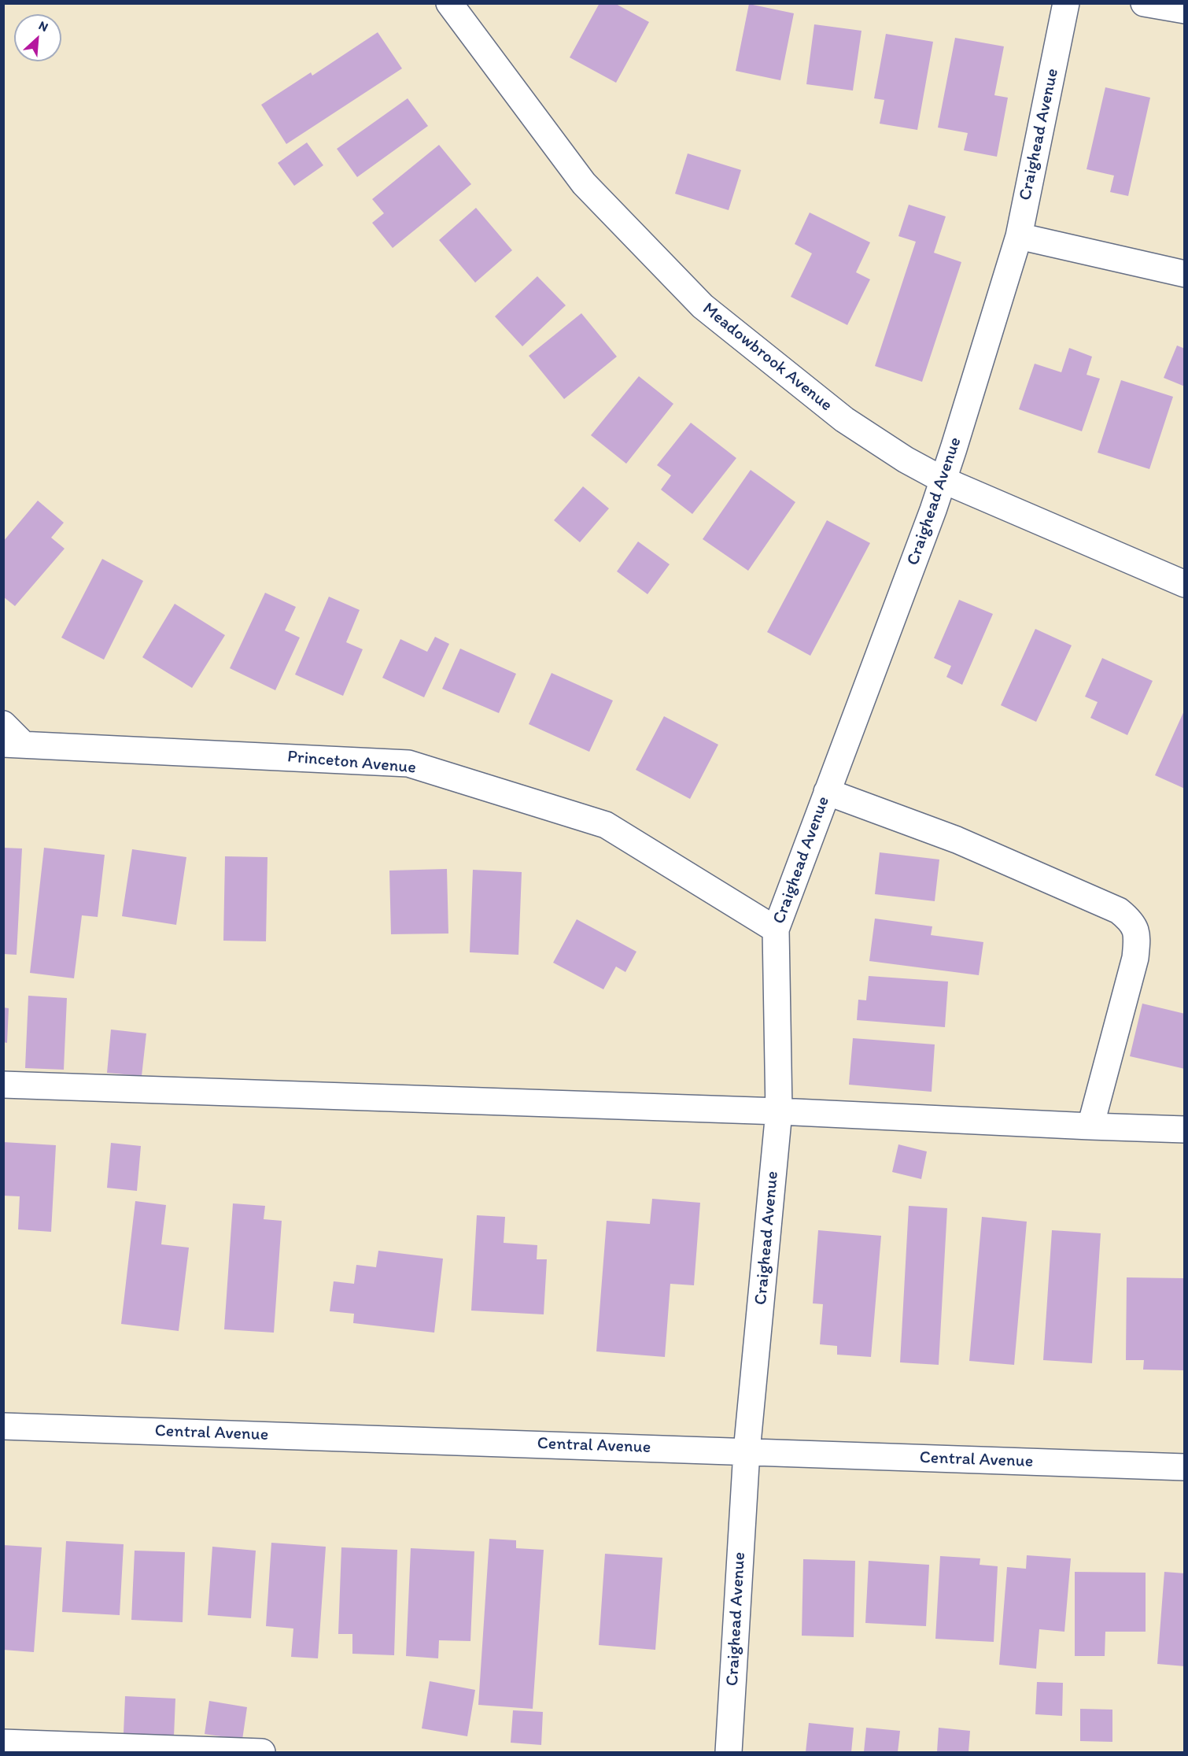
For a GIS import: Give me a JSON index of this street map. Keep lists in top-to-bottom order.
{
  "streets": {
    "street": [
      "Craighead Avenue",
      "Meadowbrook Avenue",
      "Princeton Avenue",
      "Central Avenue"
    ]
  },
  "crossings": [
    ["Craighead Avenue", "Meadowbrook Avenue"],
    ["Craighead Avenue", "Princeton Avenue"],
    ["Craighead Avenue", "Central Avenue"]
  ],
  "north": "top right"
}
